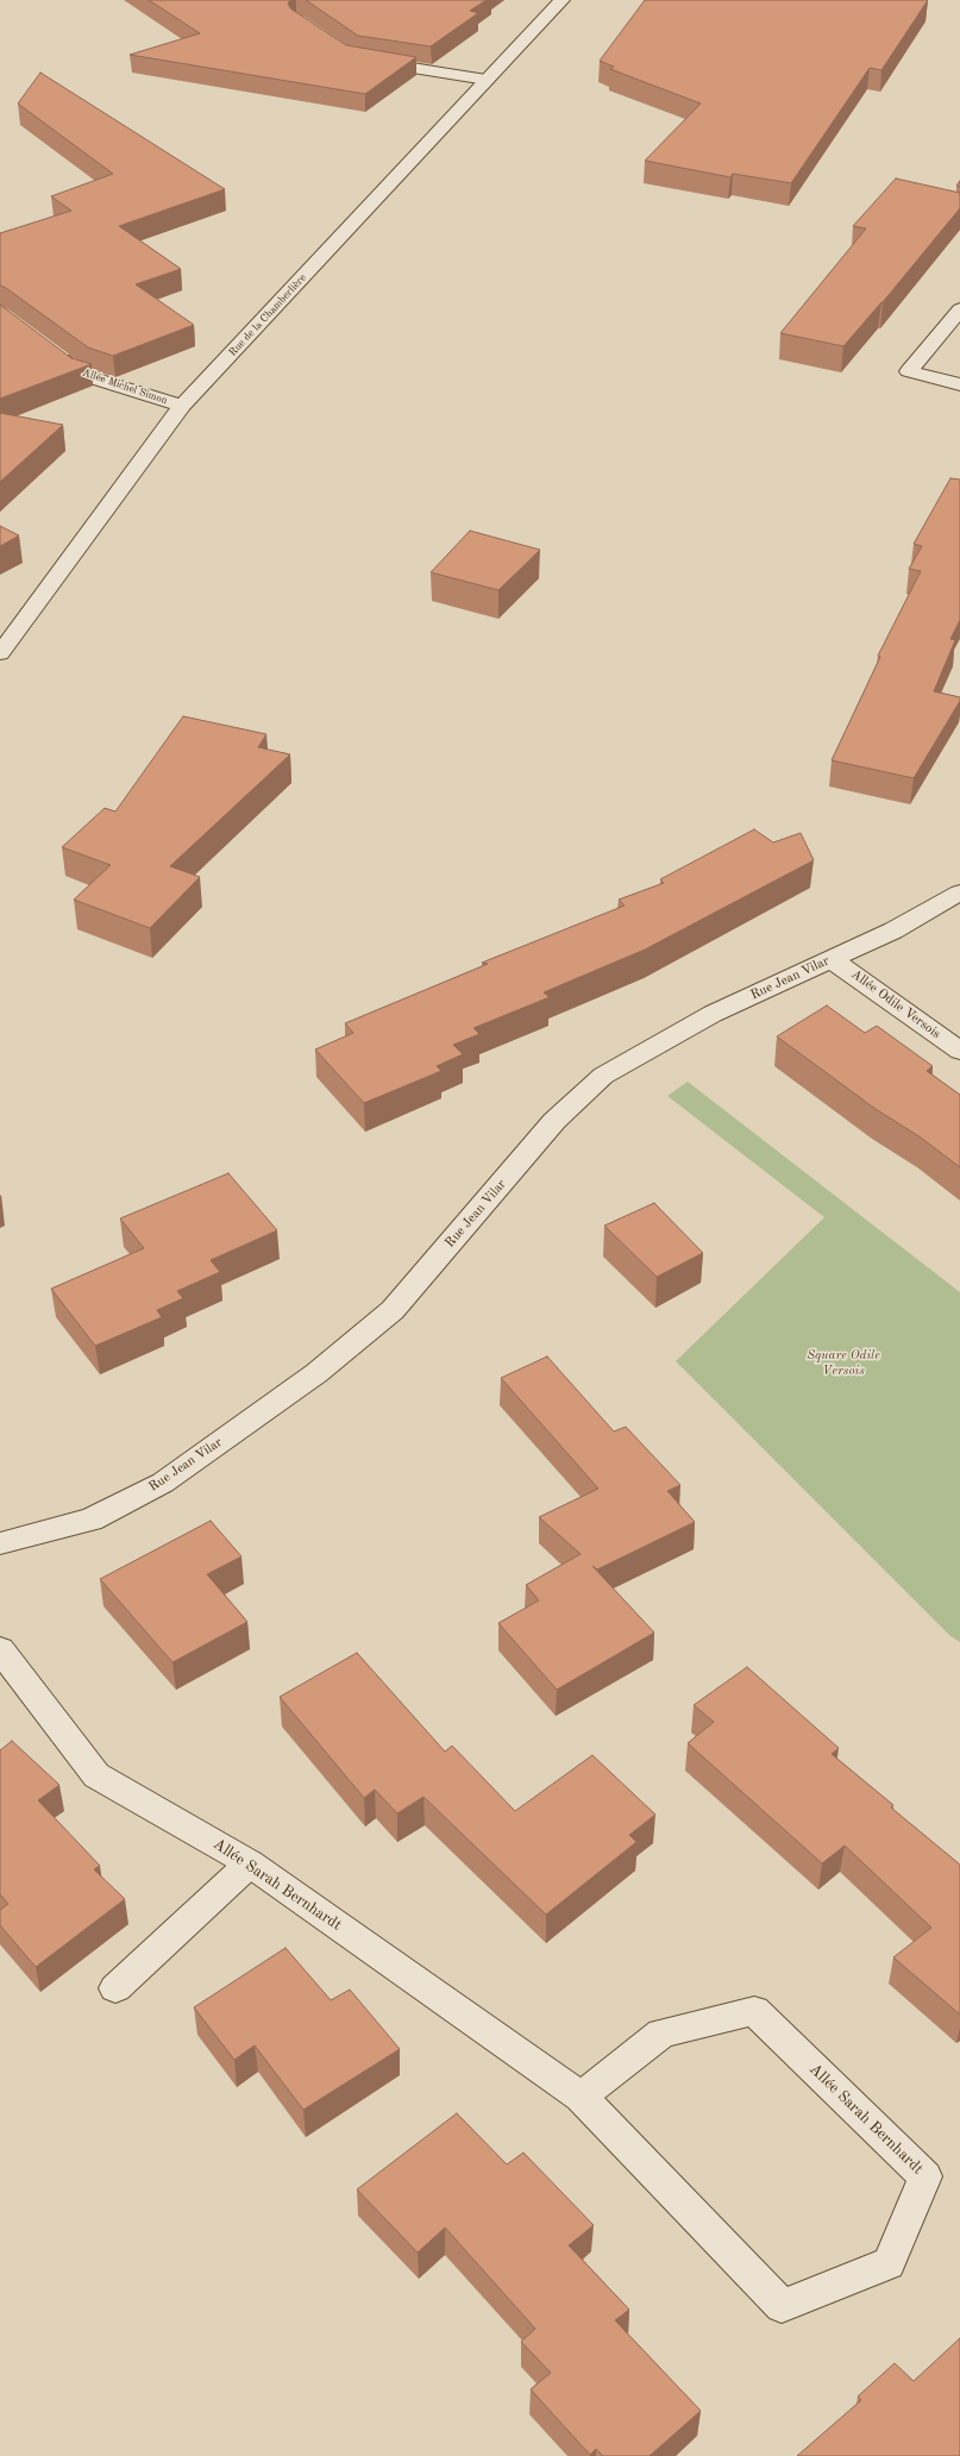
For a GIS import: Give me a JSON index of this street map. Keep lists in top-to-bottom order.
{
  "streets": {
    "street": [
      "Rue de la Chamberlière",
      "Allée Michel Simon",
      "Rue Jean Vilar",
      "Allée Odile Versois",
      "Allée Sarah Bernhardt"
    ]
  },
  "crossings": [
    ["Rue de la Chamberlière", "Allée Michel Simon"],
    ["Rue Jean Vilar", "Allée Odile Versois"]
  ],
  "parks": ["Square Odile Versois"]
}
